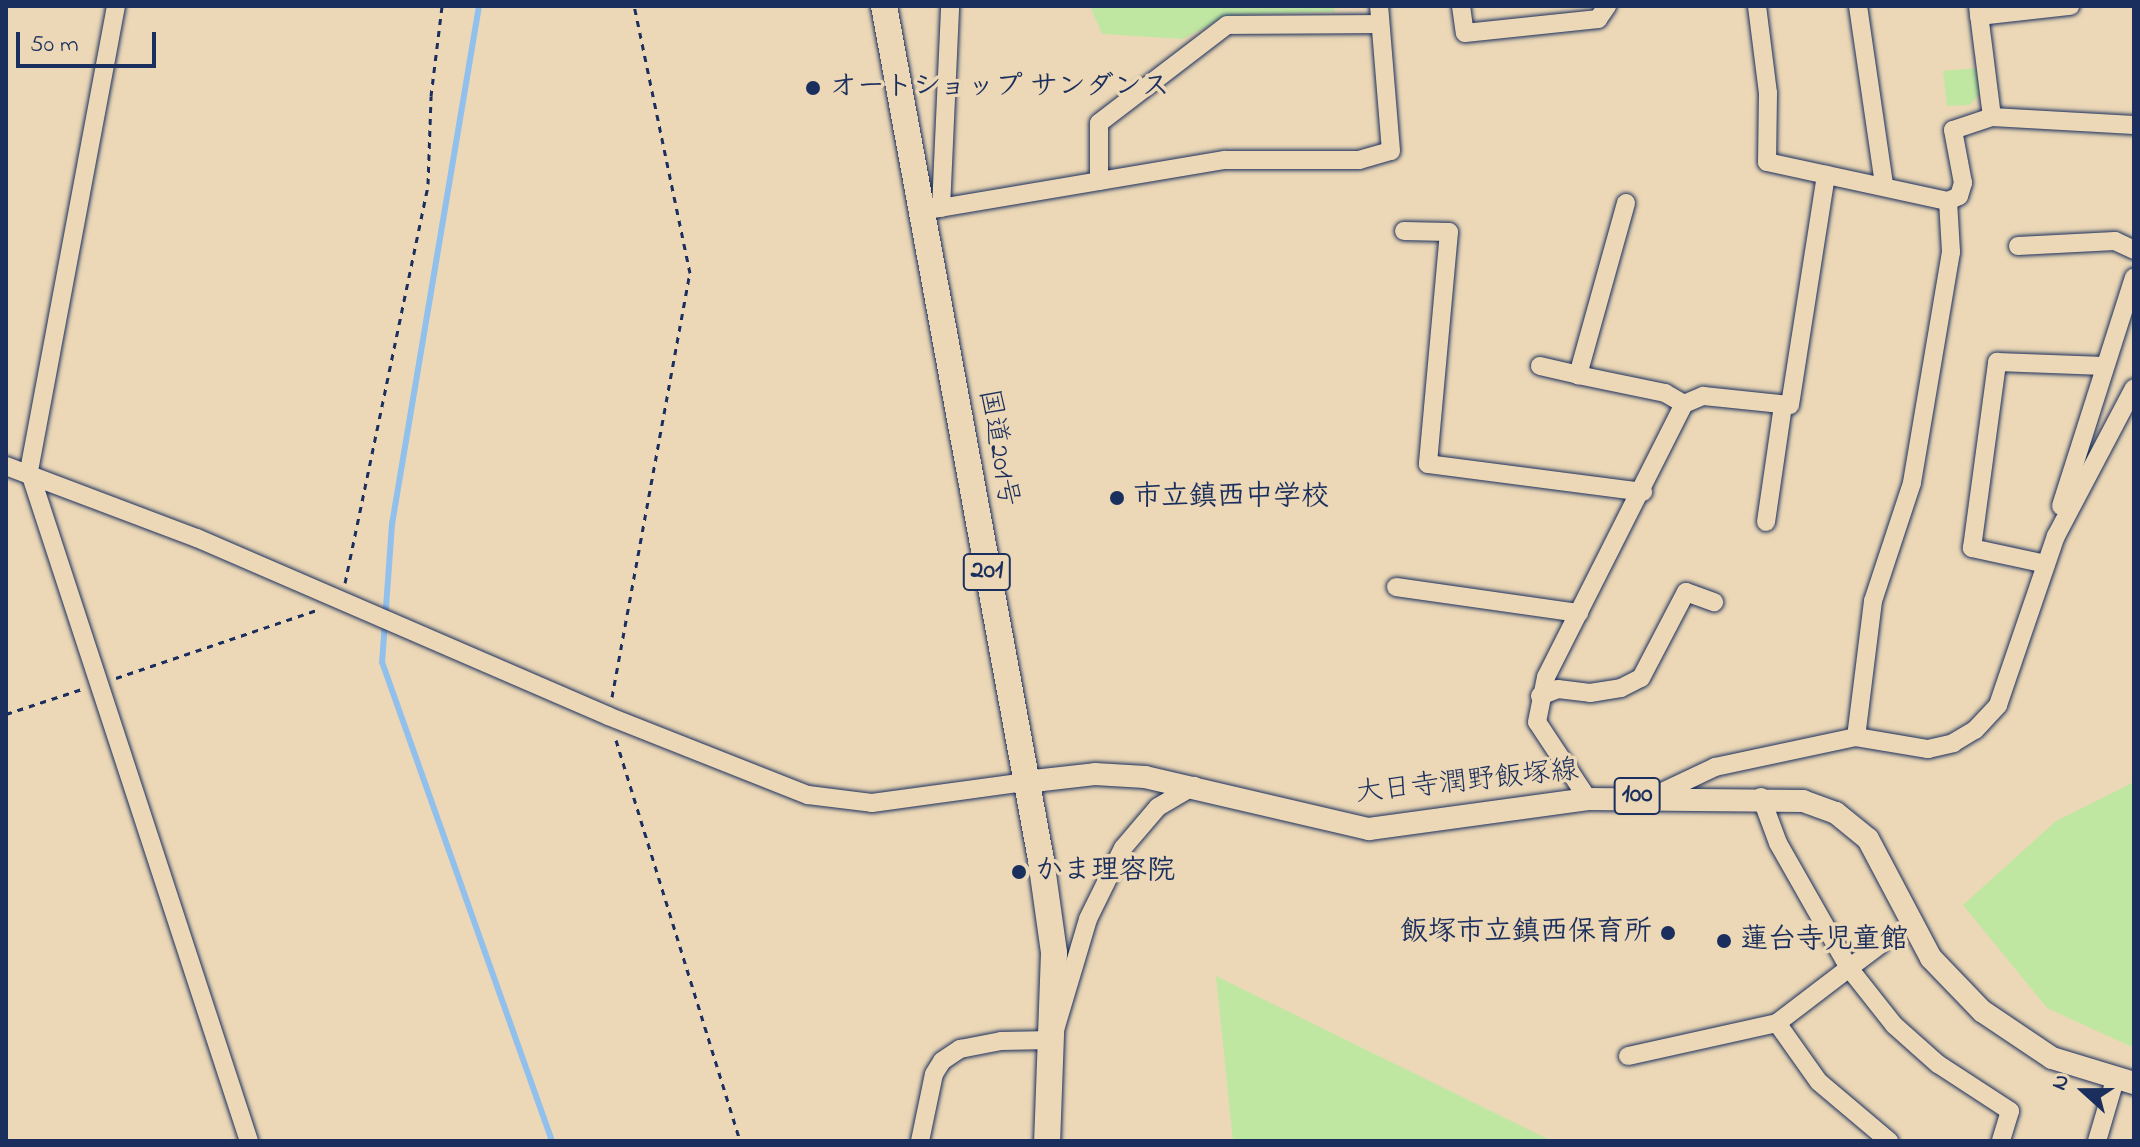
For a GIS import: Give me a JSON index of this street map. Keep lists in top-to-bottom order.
{
  "streets": {
    "highway": ["国道201号", "201"],
    "main road": ["大日寺潤野飯塚線", "100"]
  },
  "crossings": [
    ["国道201号", "大日寺潤野飯塚線"]
  ],
  "places": [
    "オートショップ サンダンス",
    "市立鎮西中学校",
    "かま理容院",
    "飯塚市立鎮西保育所",
    "蓮台寺児童館"
  ],
  "scale_bar": "50 m",
  "north": "left"
}
